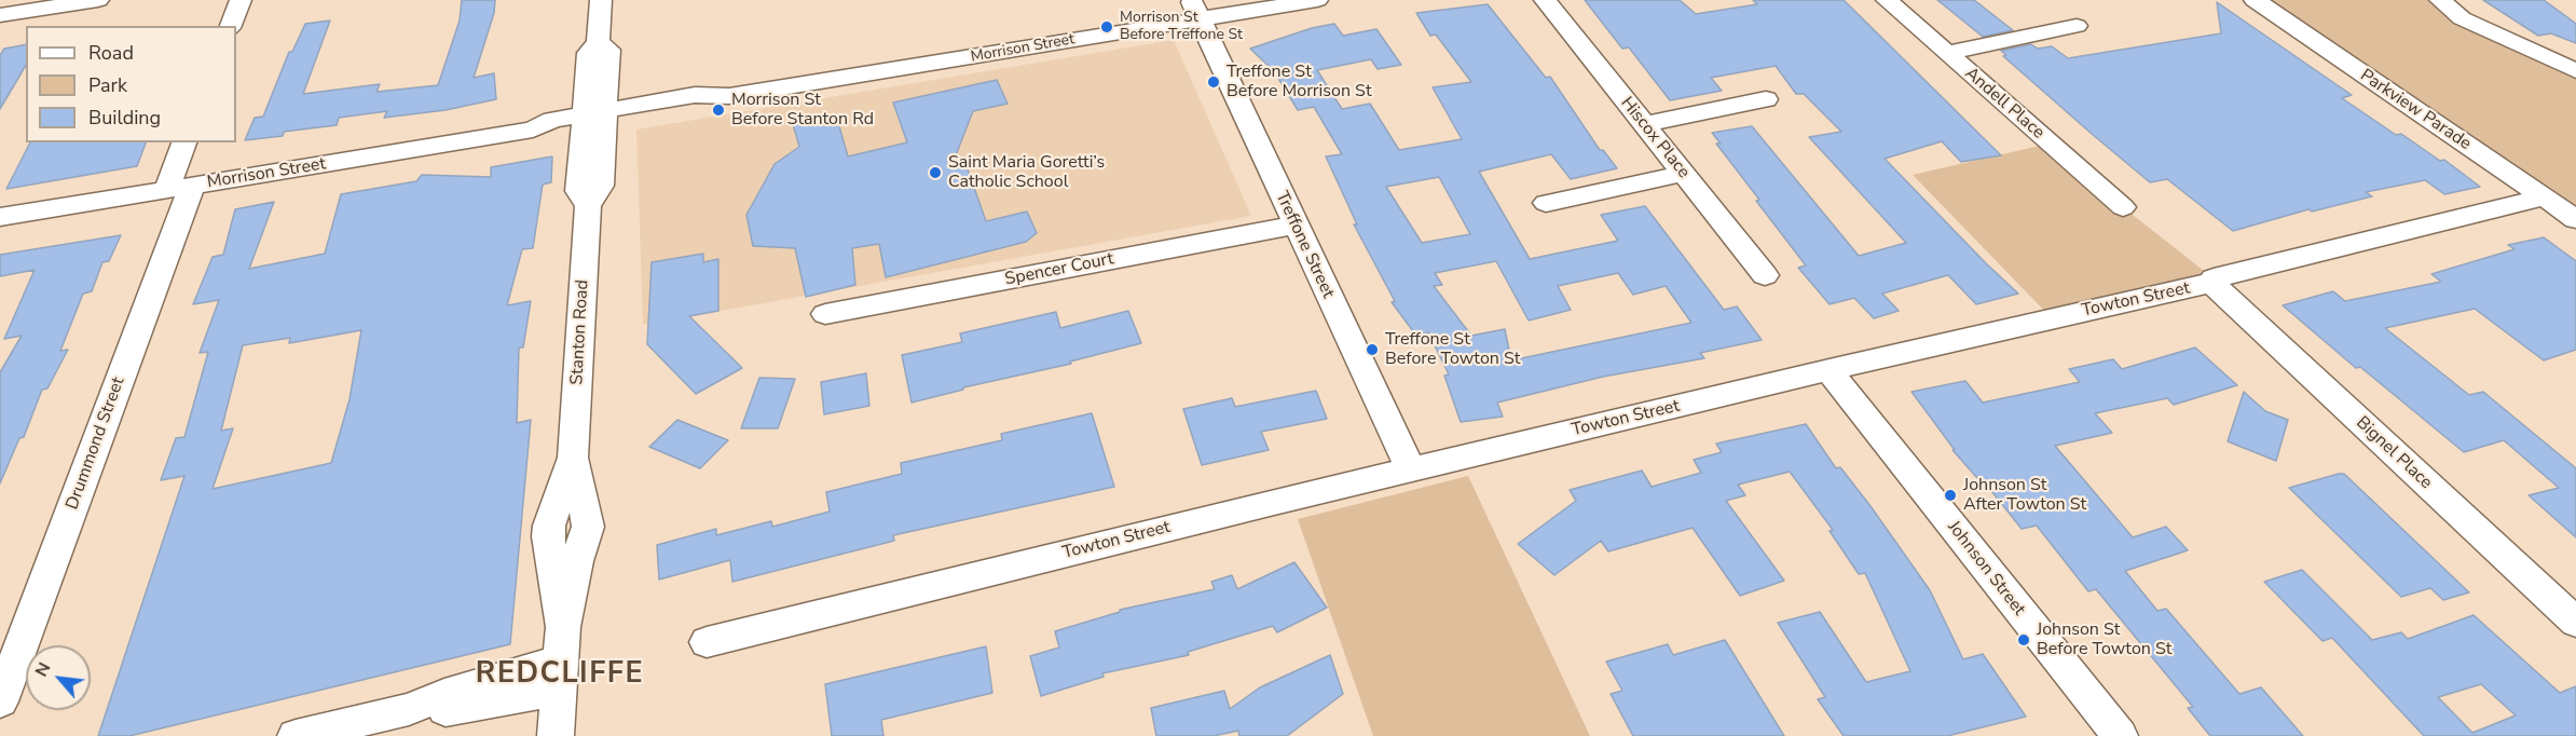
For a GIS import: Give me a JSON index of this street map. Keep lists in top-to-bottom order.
{
  "streets": {
    "street": [
      "Morrison Street",
      "Andell Place",
      "Parkview Parade",
      "Hiscox Place",
      "Treffone Street",
      "Spencer Court",
      "Towton Street",
      "Stanton Road",
      "Drummond Street",
      "Bignel Place",
      "Johnson Street"
    ]
  },
  "crossings": [
    ["Morrison Street", "Treffone Street"],
    ["Morrison Street", "Stanton Road"],
    ["Morrison Street", "Drummond Street"],
    ["Parkview Parade", "Towton Street"],
    ["Treffone Street", "Spencer Court"],
    ["Treffone Street", "Towton Street"],
    ["Towton Street", "Bignel Place"],
    ["Towton Street", "Johnson Street"]
  ],
  "districts": ["REDCLIFFE"],
  "places": [
    "Morrison St Before Treffone St",
    "Treffone St Before Morrison St",
    "Morrison St Before Stanton Rd",
    "Saint Maria Goretti’s Catholic School",
    "Treffone St Before Towton St",
    "Johnson St After Towton St",
    "Johnson St Before Towton St"
  ],
  "legend": ["Road", "Park", "Building"],
  "north": "top left"
}
